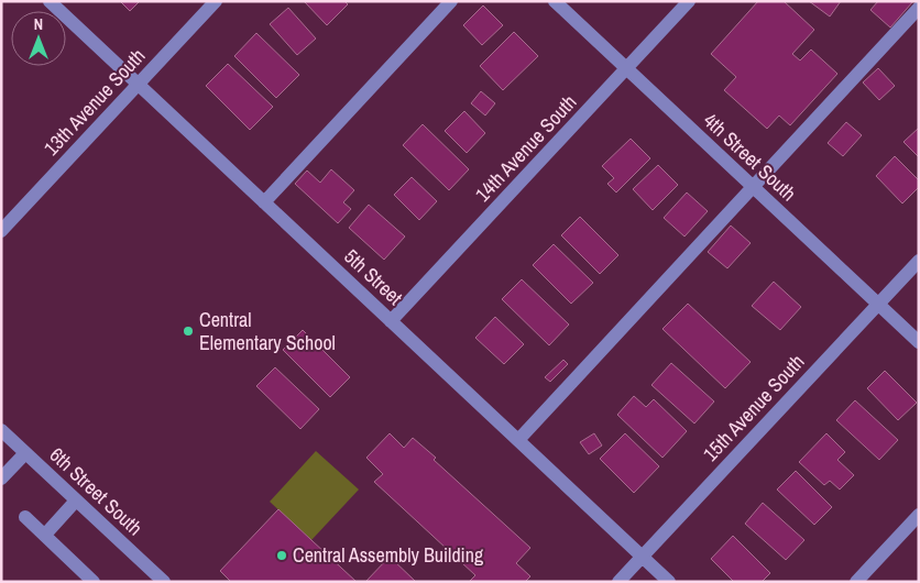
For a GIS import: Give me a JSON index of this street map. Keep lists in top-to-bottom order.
{
  "streets": {
    "street": [
      "13th Avenue South",
      "14th Avenue South",
      "4th Street South",
      "5th Street",
      "15th Avenue South",
      "6th Street South"
    ]
  },
  "crossings": [
    ["13th Avenue South", "5th Street"],
    ["14th Avenue South", "4th Street South"],
    ["14th Avenue South", "5th Street"],
    ["4th Street South", "15th Avenue South"],
    ["5th Street", "15th Avenue South"]
  ],
  "places": ["Central Elementary School", "Central Assembly Building"],
  "north": "top"
}
